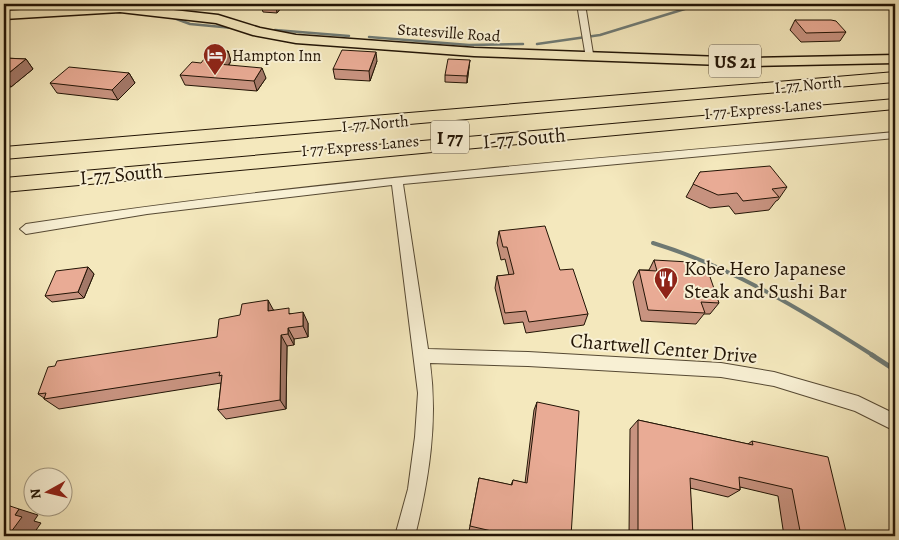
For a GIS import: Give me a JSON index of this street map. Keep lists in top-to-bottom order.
{
  "streets": {
    "highway": [
      "I-77 North",
      "I 77 Express Lanes",
      "I 77",
      "I-77 South"
    ],
    "main road": ["Statesville Road", "US 21"],
    "street": ["Chartwell Center Drive"]
  },
  "places": {
    "hotel": ["Hampton Inn"],
    "restaurant": ["Kobe Hero Japanese Steak and Sushi Bar"]
  },
  "north": "left"
}
